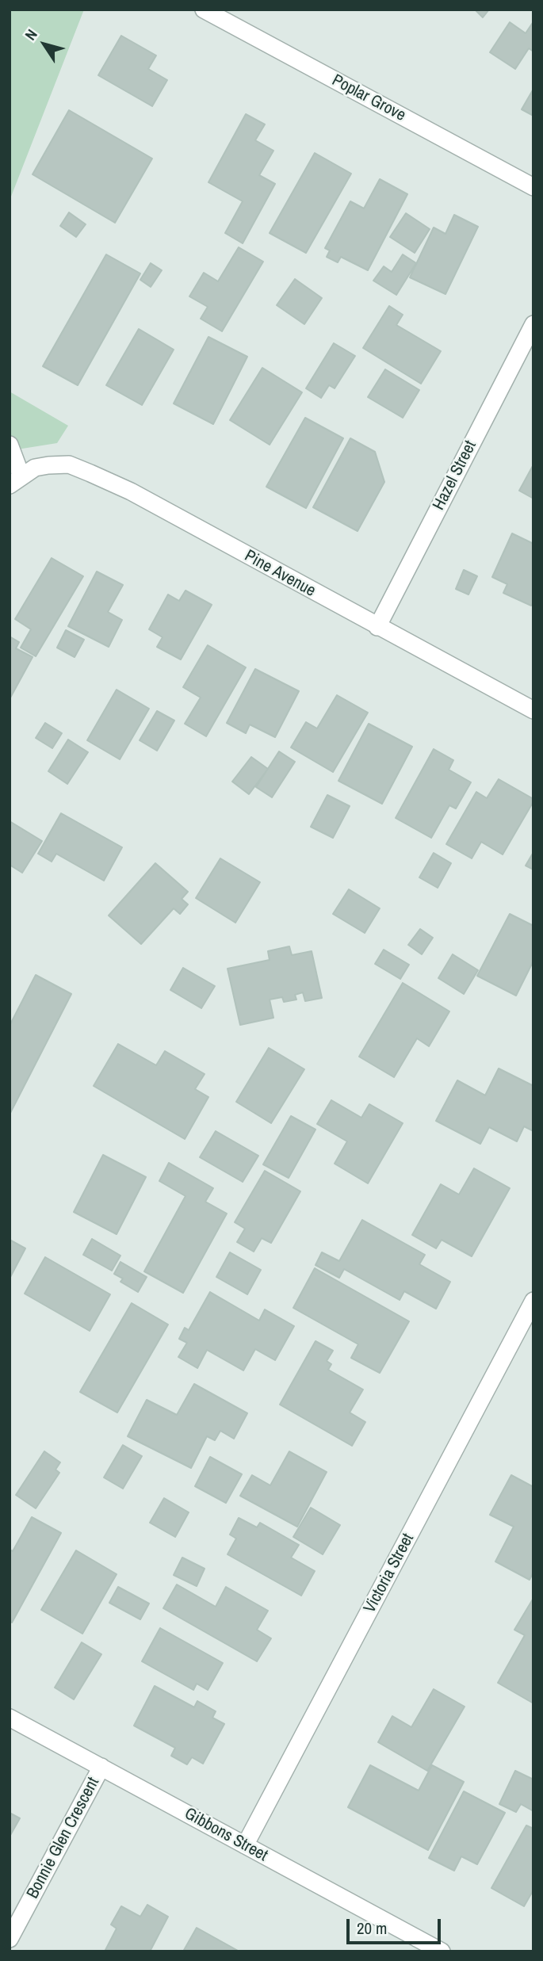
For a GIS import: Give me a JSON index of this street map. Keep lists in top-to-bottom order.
{
  "streets": {
    "street": [
      "Poplar Grove",
      "Hazel Street",
      "Pine Avenue",
      "Victoria Street",
      "Gibbons Street",
      "Bonnie Glen Crescent"
    ]
  },
  "crossings": [
    ["Hazel Street", "Pine Avenue"],
    ["Victoria Street", "Gibbons Street"],
    ["Gibbons Street", "Bonnie Glen Crescent"]
  ],
  "scale_bar": "20 m",
  "north": "top left"
}
